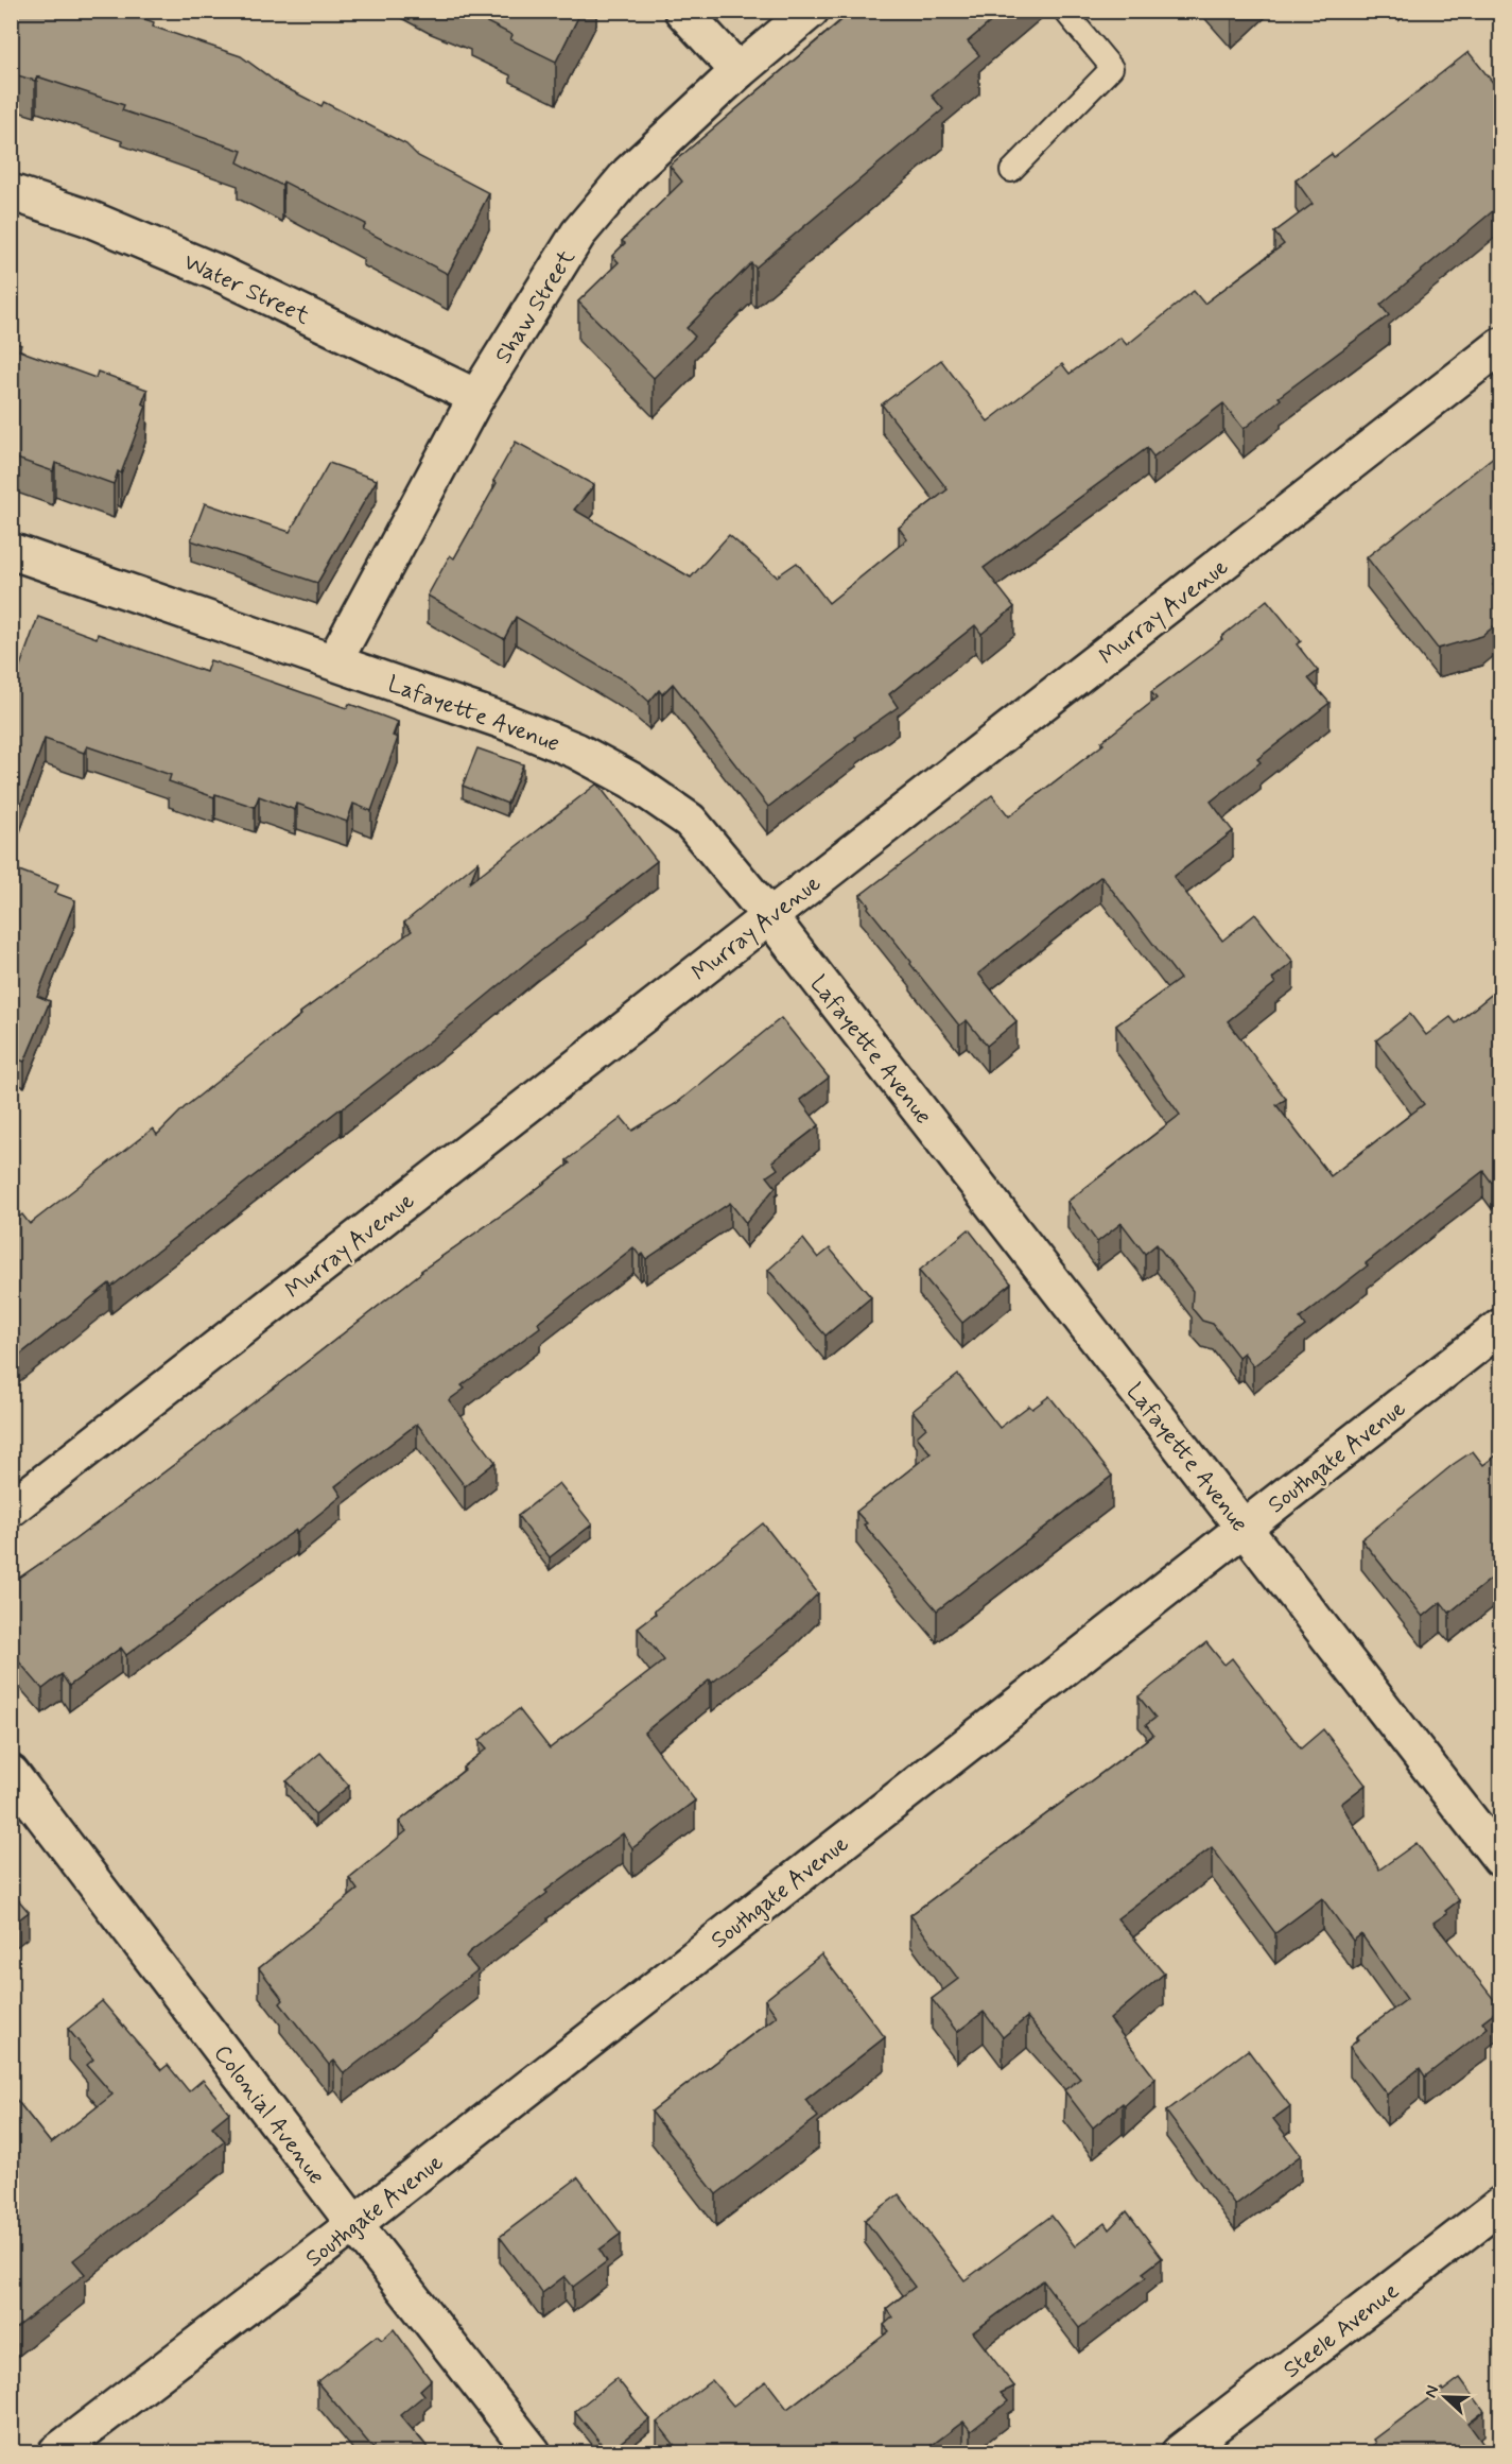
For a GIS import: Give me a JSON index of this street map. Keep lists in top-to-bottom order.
{
  "streets": {
    "street": [
      "Water Street",
      "Shaw Street",
      "Murray Avenue",
      "Lafayette Avenue",
      "Southgate Avenue",
      "Colonial Avenue",
      "Steele Avenue"
    ]
  },
  "crossings": [
    ["Water Street", "Shaw Street"],
    ["Shaw Street", "Lafayette Avenue"],
    ["Murray Avenue", "Lafayette Avenue"],
    ["Lafayette Avenue", "Southgate Avenue"],
    ["Southgate Avenue", "Colonial Avenue"]
  ],
  "north": "left"
}
